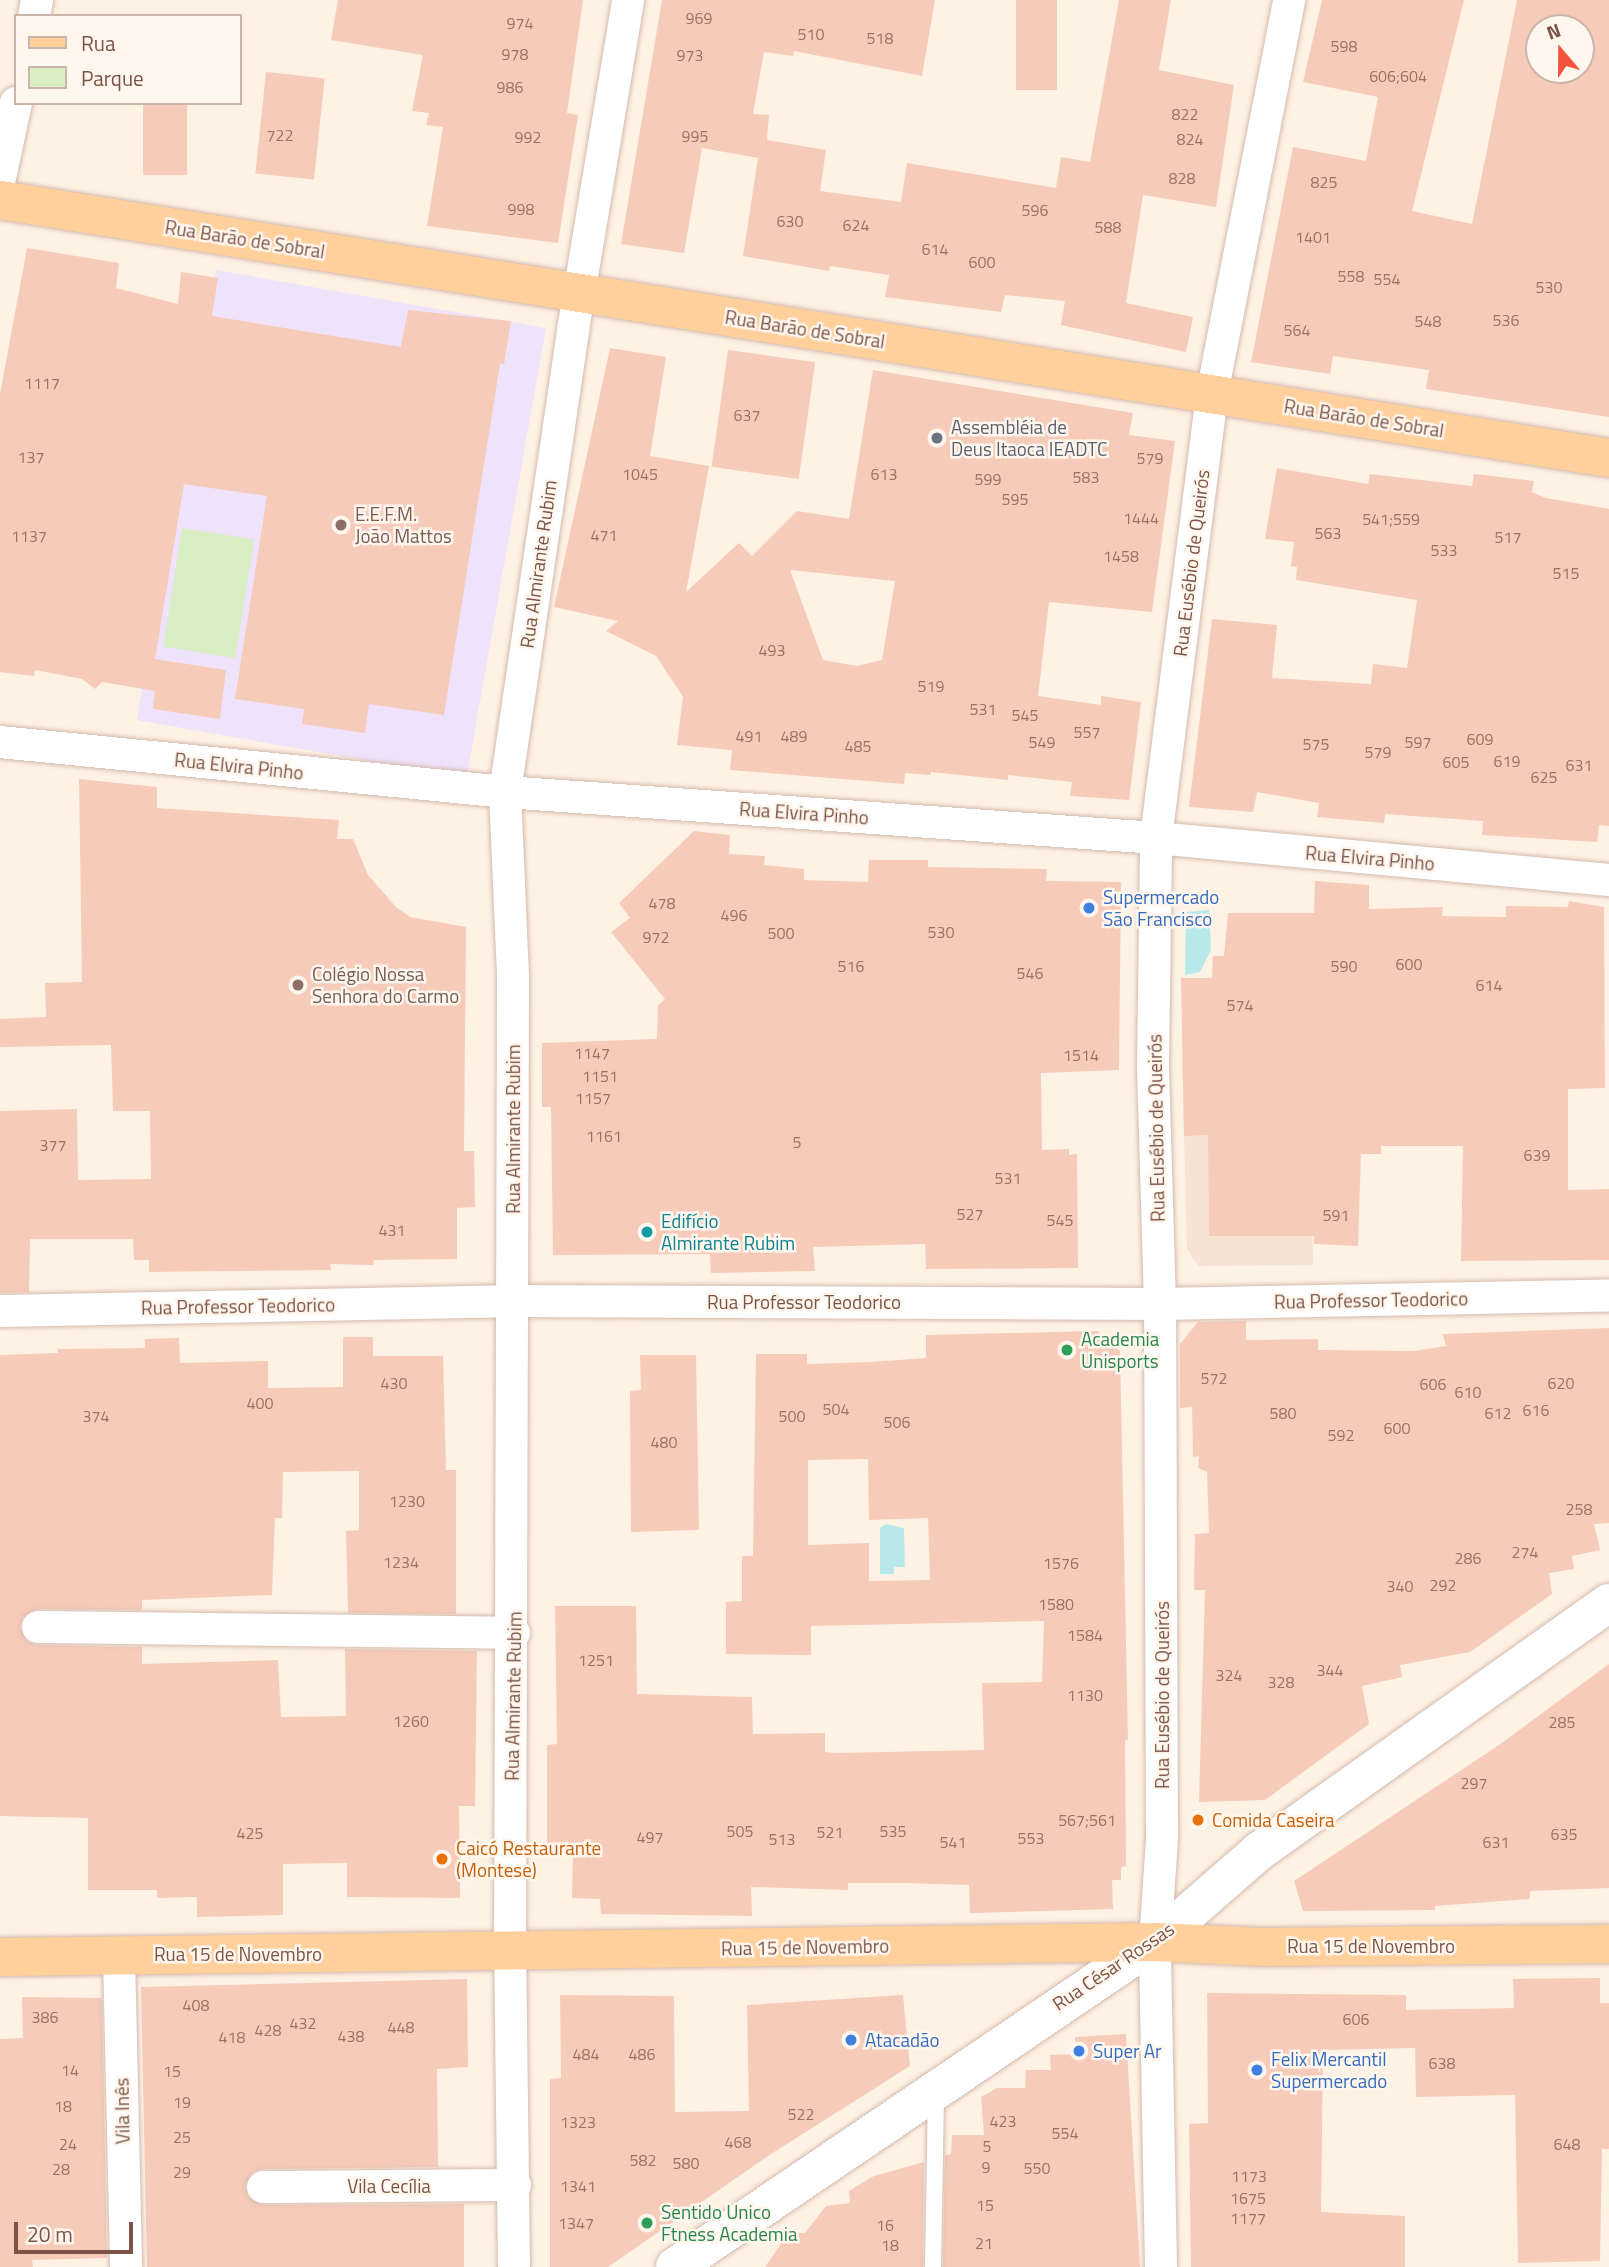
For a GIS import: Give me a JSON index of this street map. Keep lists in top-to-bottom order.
{
  "streets": {
    "main road": ["Rua Barão de Sobral", "Rua 15 de Novembro", "Rua César Rossas"],
    "street": [
      "Rua Eusébio de Queirós",
      "Rua Almirante Rubim",
      "Rua Elvira Pinho",
      "Rua Professor Teodorico",
      "Vila Inês",
      "Vila Cecília"
    ]
  },
  "crossings": [
    ["Rua Barão de Sobral", "Rua Eusébio de Queirós"],
    ["Rua Barão de Sobral", "Rua Almirante Rubim"],
    ["Rua Eusébio de Queirós", "Rua Elvira Pinho"],
    ["Rua Eusébio de Queirós", "Rua Professor Teodorico"],
    ["Rua Eusébio de Queirós", "Rua 15 de Novembro"],
    ["Rua Eusébio de Queirós", "Rua César Rossas"],
    ["Rua Almirante Rubim", "Rua Elvira Pinho"],
    ["Rua Almirante Rubim", "Rua Professor Teodorico"],
    ["Rua Almirante Rubim", "Rua 15 de Novembro"],
    ["Rua Almirante Rubim", "Vila Cecília"],
    ["Rua 15 de Novembro", "Rua César Rossas"],
    ["Rua 15 de Novembro", "Vila Inês"]
  ],
  "places": [
    "Assembléia de Deus Itaoca IEADTC",
    "E.E.F.M. João Mattos",
    "Supermercado São Francisco",
    "Colégio Nossa Senhora do Carmo",
    "Edifício Almirante Rubim",
    "Academia Unisports",
    "Comida Caseira",
    "Caicó Restaurante (Montese)",
    "Atacadão",
    "Super Ar",
    "Felix Mercantil Supermercado",
    "Sentido Unico Ftness Academia"
  ],
  "house_numbers": [
    "969",
    "974",
    "510",
    "518",
    "598",
    "978",
    "973",
    "606;604",
    "986",
    "822",
    "722",
    "995",
    "992",
    "824",
    "828",
    "825",
    "998",
    "596",
    "630",
    "624",
    "588",
    "1401",
    "614",
    "600",
    "558",
    "554",
    "530",
    "536",
    "548",
    "564",
    "1117",
    "637",
    "137",
    "579",
    "1045",
    "613",
    "583",
    "599",
    "595",
    "1444",
    "541;559",
    "563",
    "471",
    "1137",
    "517",
    "533",
    "1458",
    "515",
    "493",
    "519",
    "531",
    "545",
    "557",
    "491",
    "489",
    "609",
    "549",
    "597",
    "575",
    "485",
    "579",
    "619",
    "605",
    "631",
    "625",
    "478",
    "496",
    "530",
    "500",
    "972",
    "600",
    "516",
    "590",
    "546",
    "614",
    "574",
    "1147",
    "1514",
    "1151",
    "1157",
    "1161",
    "5",
    "377",
    "639",
    "531",
    "527",
    "591",
    "545",
    "431",
    "572",
    "430",
    "620",
    "606",
    "610",
    "400",
    "504",
    "616",
    "580",
    "612",
    "374",
    "500",
    "506",
    "600",
    "592",
    "480",
    "1230",
    "258",
    "274",
    "286",
    "1234",
    "1576",
    "292",
    "340",
    "1580",
    "1584",
    "1251",
    "344",
    "324",
    "328",
    "1130",
    "1260",
    "285",
    "297",
    "567;561",
    "505",
    "535",
    "521",
    "425",
    "635",
    "497",
    "553",
    "513",
    "541",
    "631",
    "408",
    "386",
    "606",
    "432",
    "448",
    "428",
    "438",
    "418",
    "484",
    "486",
    "638",
    "14",
    "15",
    "19",
    "18",
    "522",
    "423",
    "1323",
    "554",
    "25",
    "468",
    "24",
    "648",
    "5",
    "582",
    "580",
    "9",
    "550",
    "28",
    "29",
    "1173",
    "1341",
    "1675",
    "15",
    "1177",
    "1347",
    "16",
    "21",
    "18"
  ],
  "legend": ["Rua", "Parque"],
  "scale_bar": "20 m",
  "north": "top"
}
